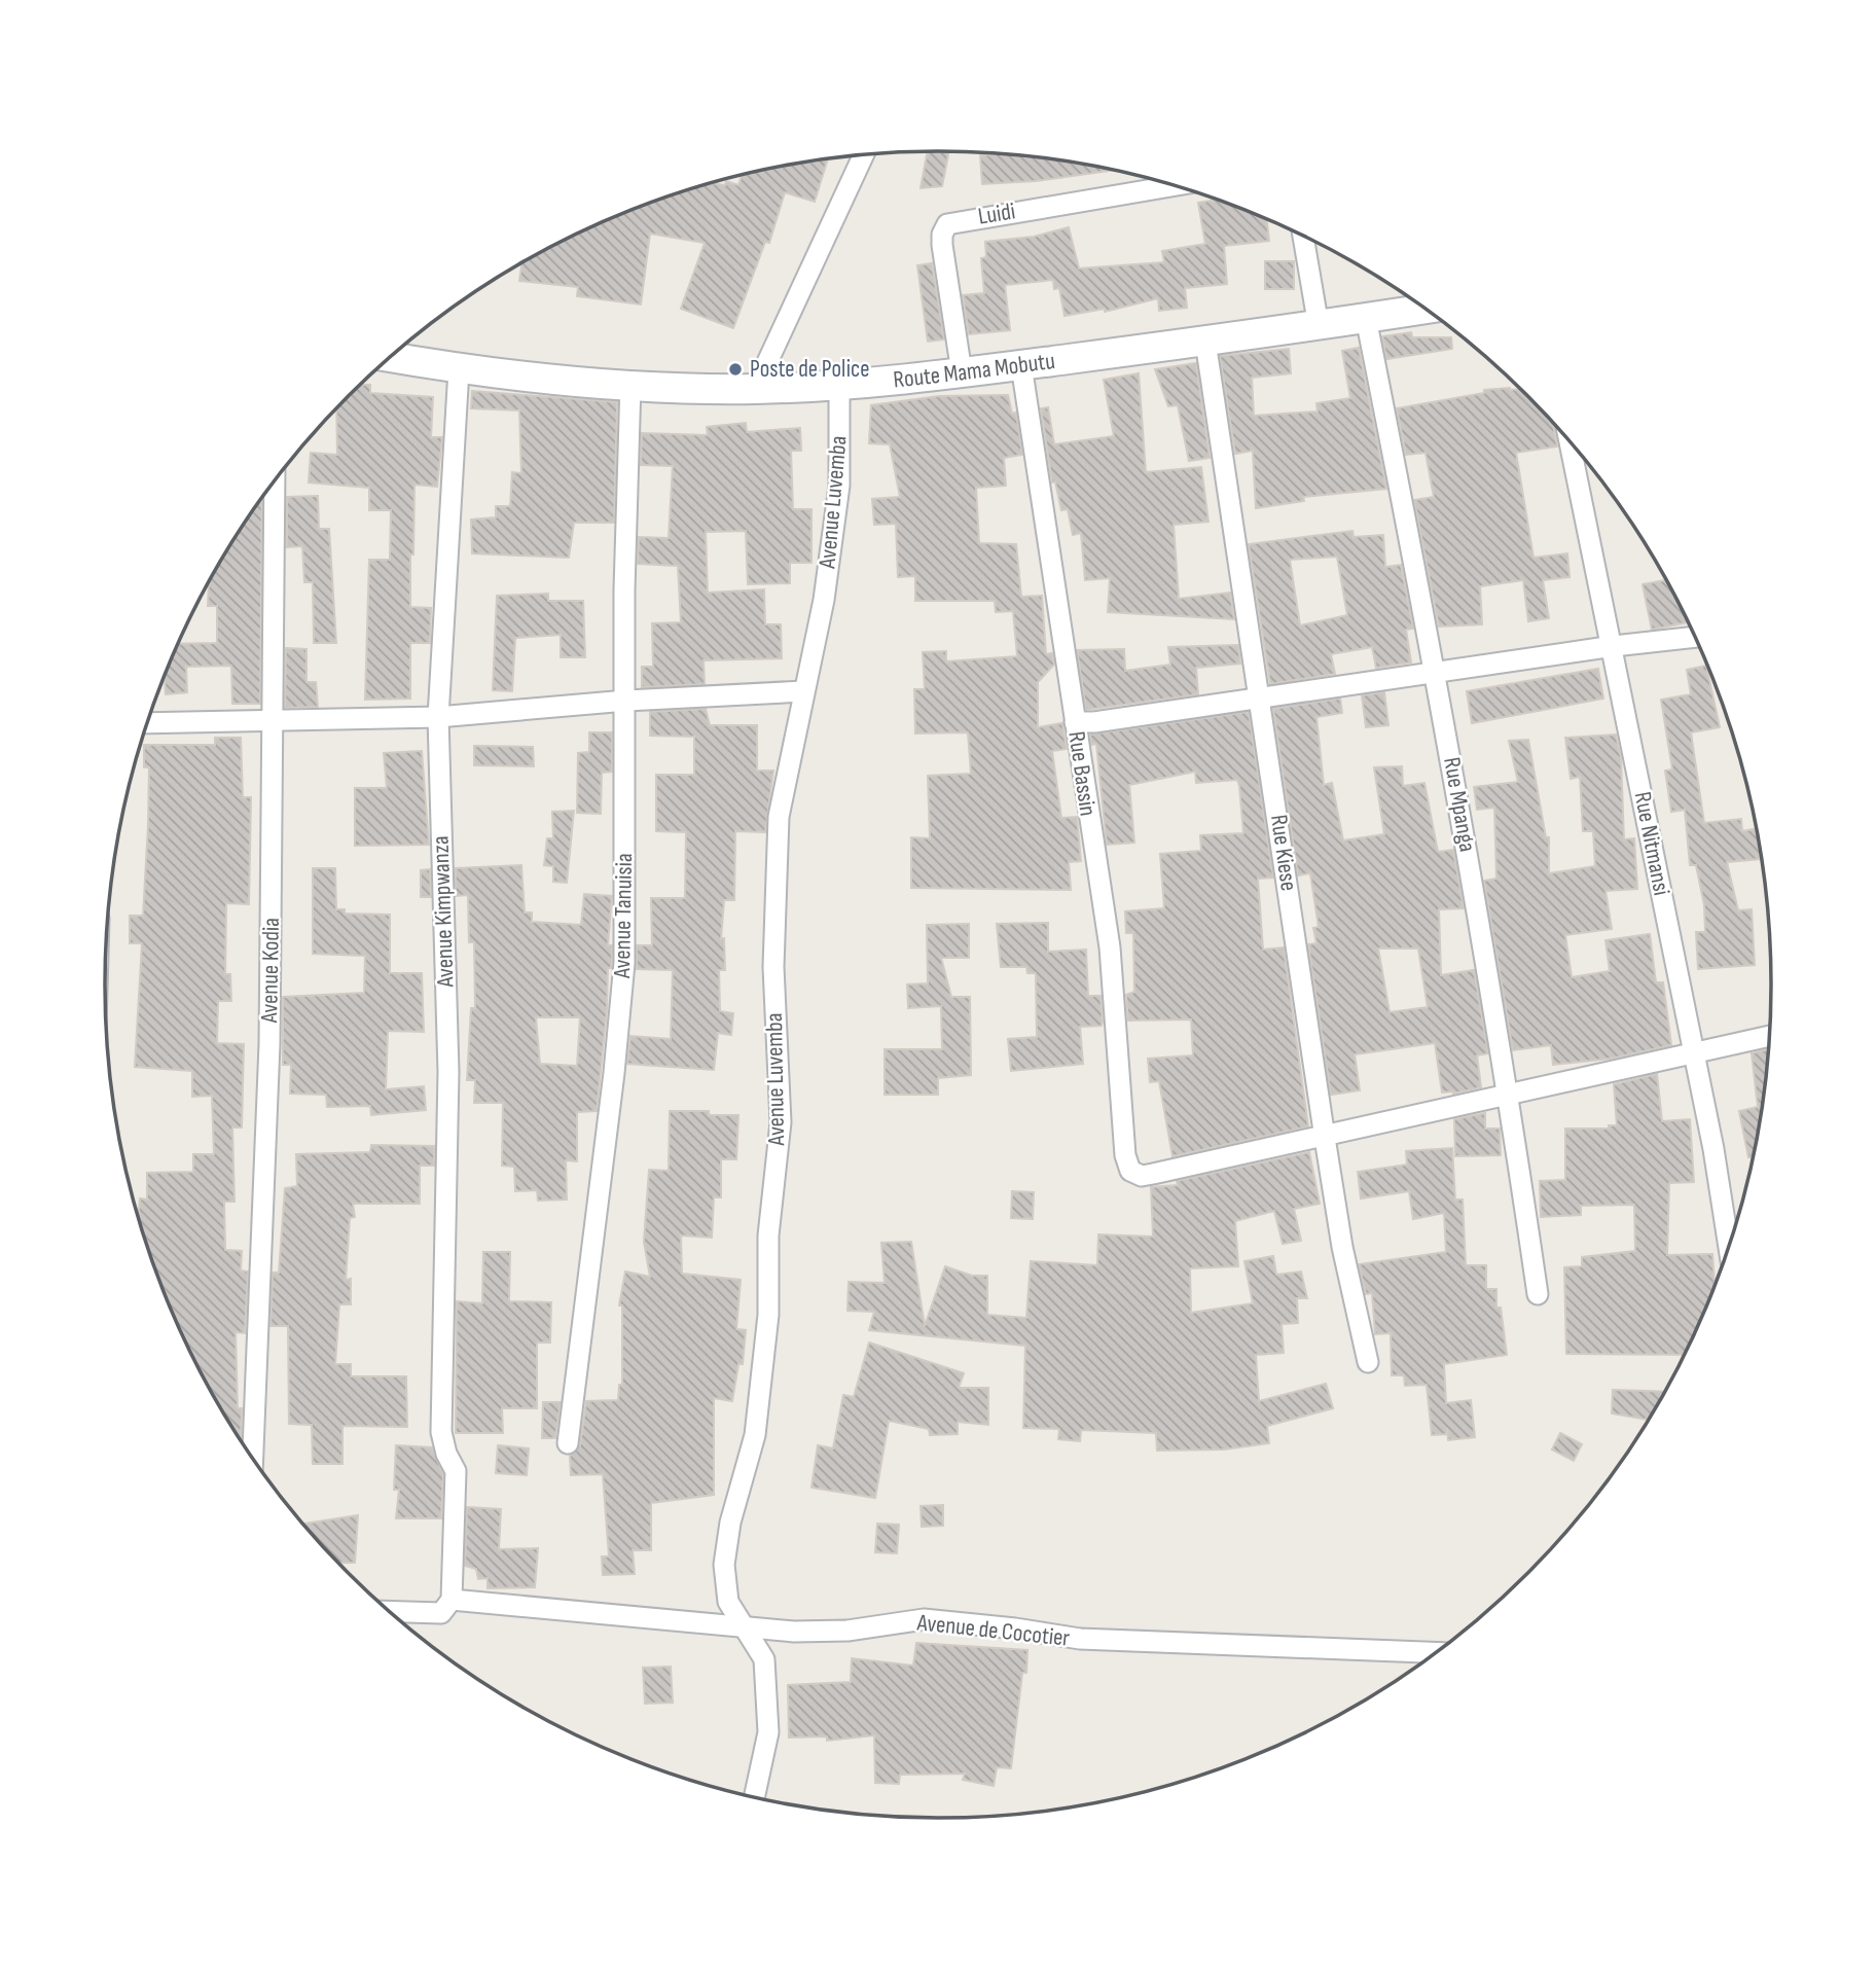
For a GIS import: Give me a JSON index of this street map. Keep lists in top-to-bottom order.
{
  "streets": {
    "street": [
      "Luidi",
      "Route Mama Mobutu",
      "Avenue Luvemba",
      "Rue Bassin",
      "Rue Mpanga",
      "Rue Nitmansi",
      "Rue Kiese",
      "Avenue Kimpwanza",
      "Avenue Tanuisia",
      "Avenue Kodia",
      "Avenue de Cocotier"
    ]
  },
  "crossings": [
    ["Luidi", "Route Mama Mobutu"],
    ["Route Mama Mobutu", "Avenue Luvemba"],
    ["Route Mama Mobutu", "Rue Bassin"],
    ["Route Mama Mobutu", "Rue Mpanga"],
    ["Route Mama Mobutu", "Rue Kiese"],
    ["Route Mama Mobutu", "Avenue Kimpwanza"],
    ["Route Mama Mobutu", "Avenue Tanuisia"],
    ["Avenue Luvemba", "Avenue de Cocotier"],
    ["Rue Bassin", "Rue Kiese"],
    ["Avenue Kimpwanza", "Avenue de Cocotier"]
  ],
  "places": ["Poste de Police"]
}
